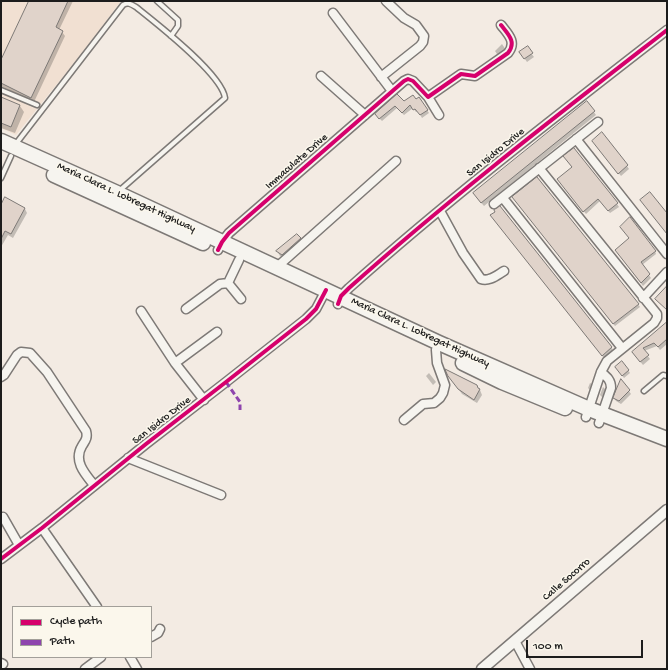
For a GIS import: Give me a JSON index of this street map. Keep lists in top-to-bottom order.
{
  "streets": {
    "highway": ["Maria Clara L. Lobregat Highway"],
    "street": ["San Isidro Drive", "Immaculate Drive", "Calle Socorro"]
  },
  "crossings": [
    ["San Isidro Drive", "Maria Clara L. Lobregat Highway"],
    ["Immaculate Drive", "Maria Clara L. Lobregat Highway"]
  ],
  "legend": ["Cycle path", "Path"],
  "scale_bar": "100 m"
}
